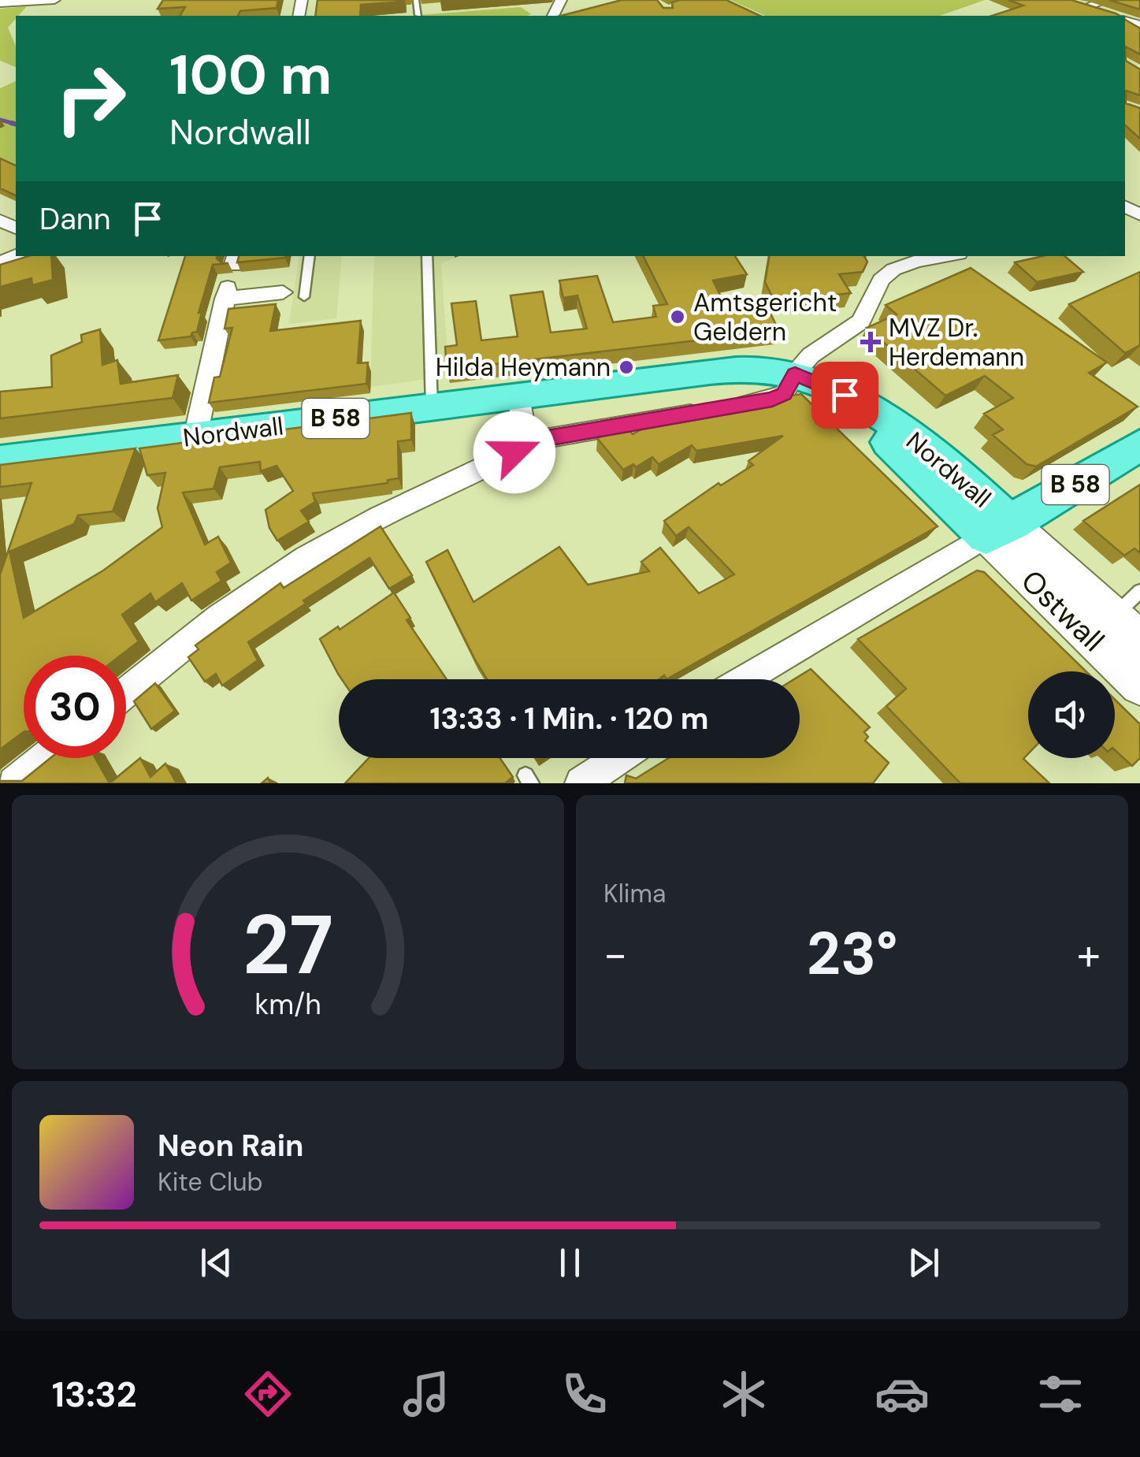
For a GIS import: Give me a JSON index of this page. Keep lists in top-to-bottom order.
{
  "streets": {
    "main road": ["B 58", "Nordwall", "Ostwall"]
  },
  "crossings": [
    ["B 58", "Nordwall"],
    ["B 58", "Ostwall"],
    ["Nordwall", "Ostwall"]
  ],
  "places": {
    "other": ["Amtsgericht Geldern", "Hilda Heymann"],
    "health": ["MVZ Dr. Herdemann"]
  },
  "page": {
    "turn": ["100 m", "Nordwall"],
    "then": "Dann",
    "limit": "30",
    "trip": "13:33 · 1 Min. · 120 m",
    "tile": "Klima",
    "heat": ["−", "23°", "+"],
    "song": ["Neon Rain", "Kite Club"],
    "tabs": "13:32",
    "gauge": ["27", "km/h"]
  }
}
